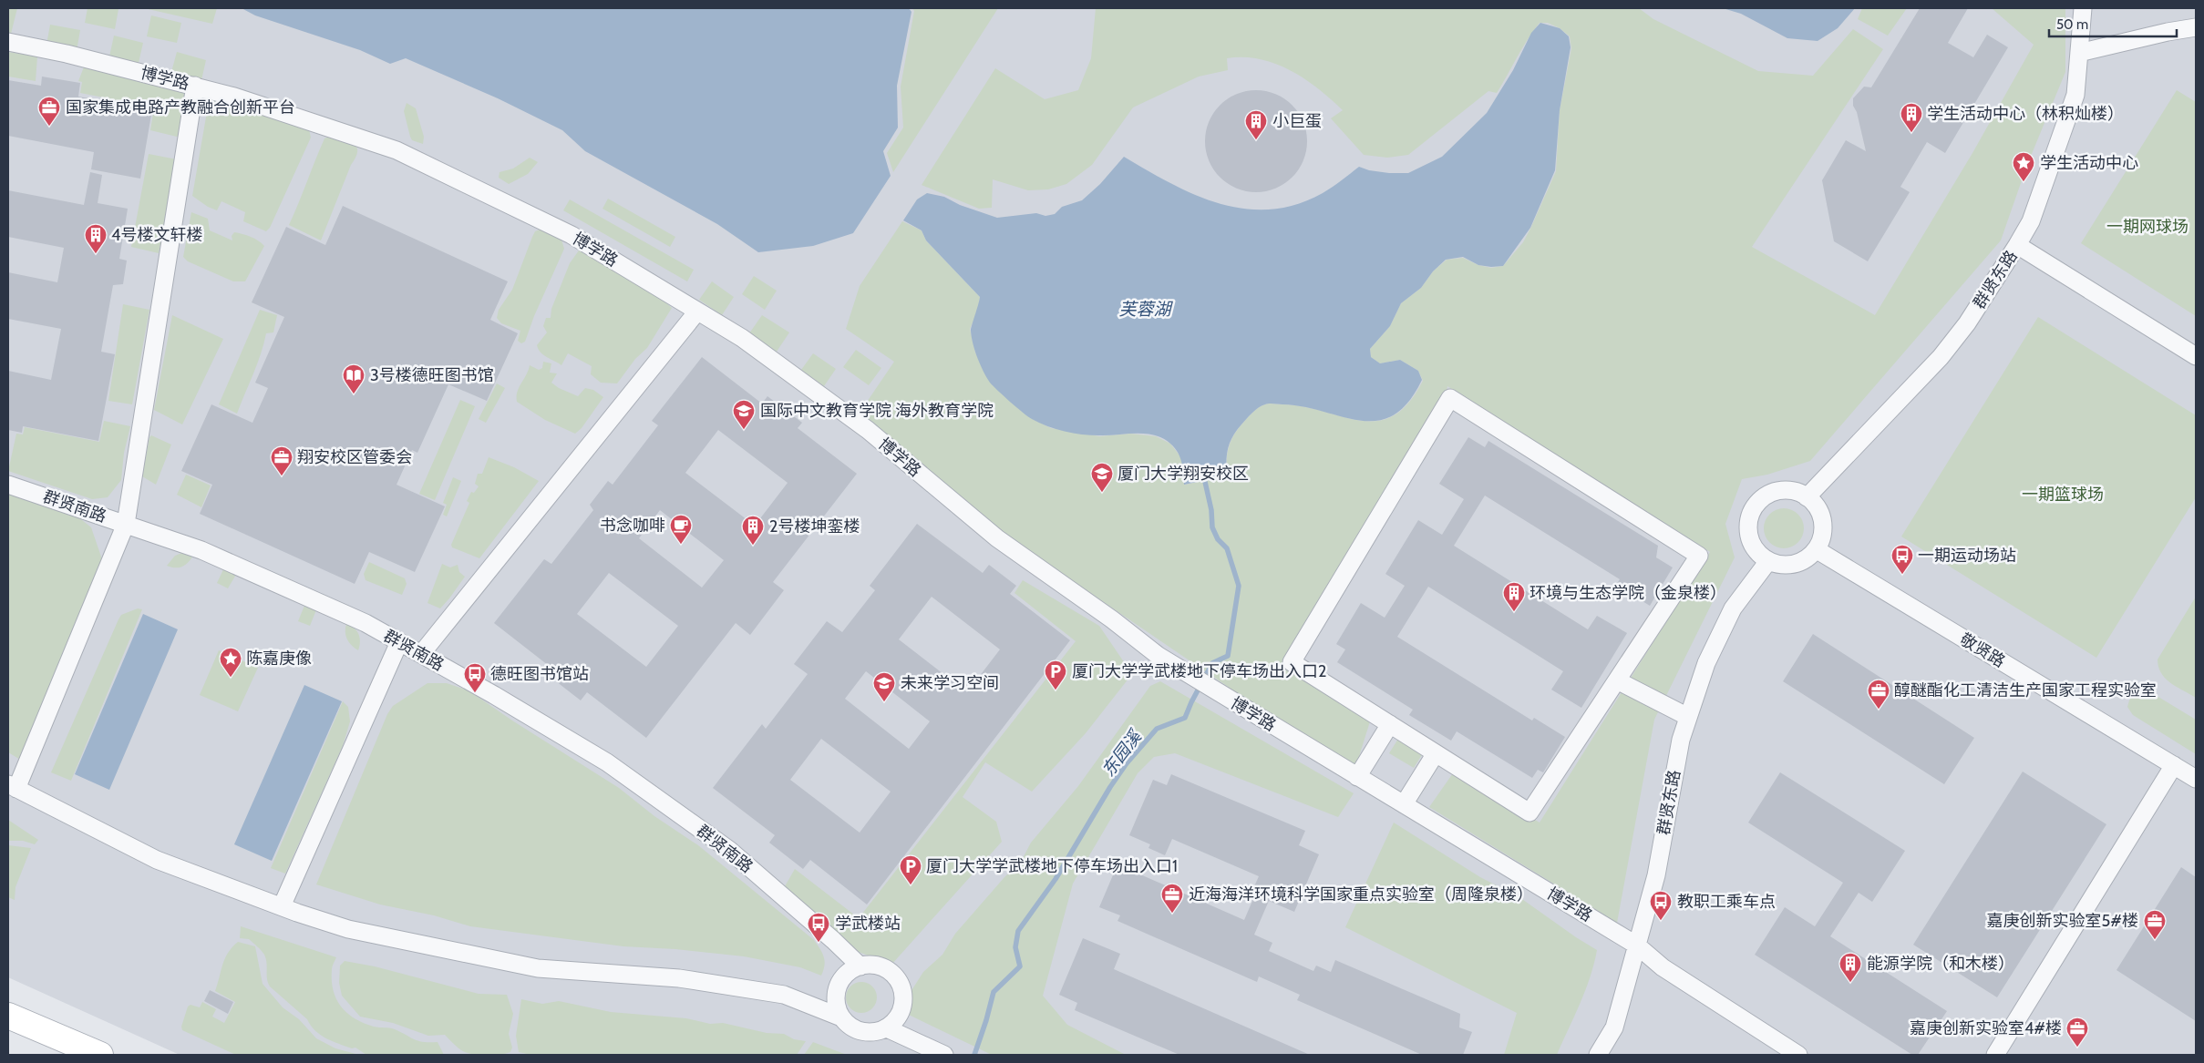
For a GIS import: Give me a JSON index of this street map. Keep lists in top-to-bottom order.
{
  "streets": {
    "street": [
      "博学路",
      "群贤东路",
      "群贤南路",
      "敬贤路"
    ]
  },
  "crossings": [
    ["博学路", "群贤东路"],
    ["群贤东路", "敬贤路"]
  ],
  "water": ["芙蓉湖", "东园溪"],
  "parks": ["一期网球场", "一期篮球场"],
  "places": {
    "office": [
      "国家集成电路产教融合创新平台",
      "翔安校区管委会",
      "醇醚酯化工清洁生产国家工程实验室",
      "近海海洋环境科学国家重点实验室（周隆泉楼）",
      "嘉庚创新实验室5#楼",
      "嘉庚创新实验室4#楼"
    ],
    "building": [
      "学生活动中心（林积灿楼）",
      "小巨蛋",
      "4号楼文轩楼",
      "2号楼坤銮楼",
      "环境与生态学院（金泉楼）",
      "能源学院（和木楼）"
    ],
    "place": ["学生活动中心", "陈嘉庚像"],
    "library": ["3号楼德旺图书馆"],
    "school or university": ["国际中文教育学院 海外教育学院", "厦门大学翔安校区", "未来学习空间"],
    "cafe": ["书念咖啡"],
    "bus stop": [
      "一期运动场站",
      "德旺图书馆站",
      "教职工乘车点",
      "学武楼站"
    ],
    "parking": ["厦门大学学武楼地下停车场出入口2", "厦门大学学武楼地下停车场出入口1"]
  },
  "scale_bar": "50 m"
}
